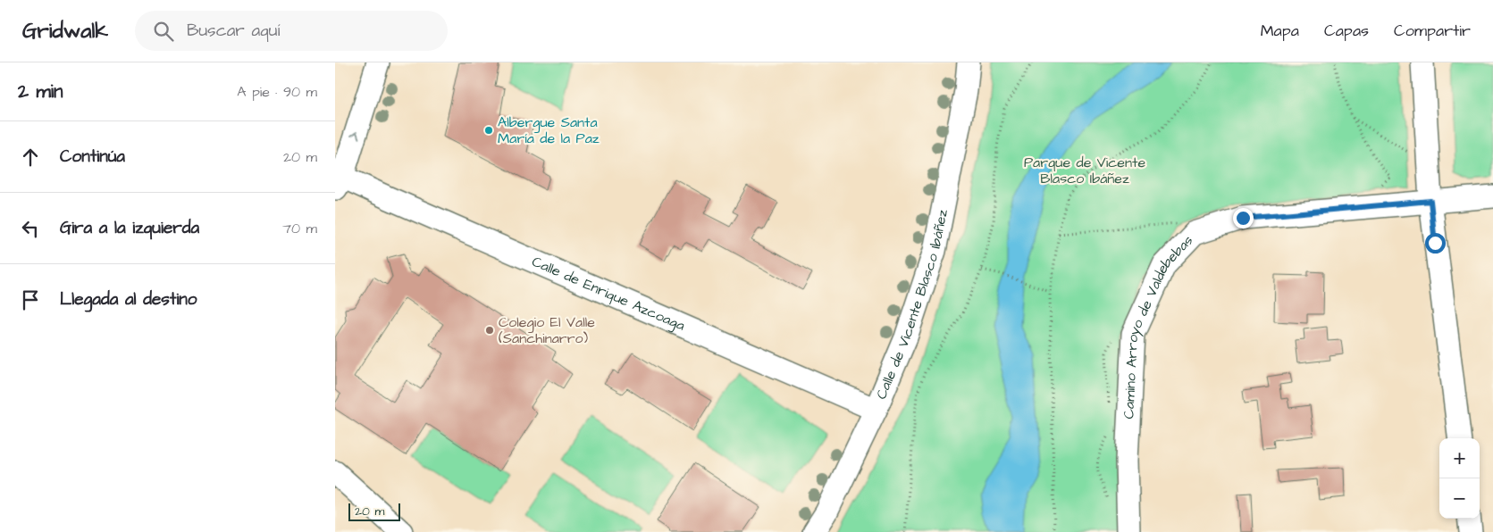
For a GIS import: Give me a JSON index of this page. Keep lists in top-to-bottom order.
{
  "streets": {
    "street": ["Calle de Enrique Azcoaga", "Calle de Vicente Blasco Ibáñez", "Camino Arroyo de Valdebebas"]
  },
  "crossings": [
    ["Calle de Enrique Azcoaga", "Calle de Vicente Blasco Ibáñez"]
  ],
  "parks": ["Parque de Vicente Blasco Ibáñez"],
  "places": ["Albergue Santa María de la Paz", "Colegio El Valle (Sanchinarro)"],
  "scale_bar": "20 m",
  "page": {
    "header": "Gridwalk",
    "search": "Buscar aquí",
    "nav": ["Mapa", "Capas", "Compartir"],
    "heading": ["2 min", "A pie · 90 m"],
    "list": [
      ["Continúa", "20 m"],
      ["Gira a la izquierda", "70 m"],
      "Llegada al destino"
    ],
    "map_buttons": ["+", "−"],
    "scale": "20 m"
  }
}
